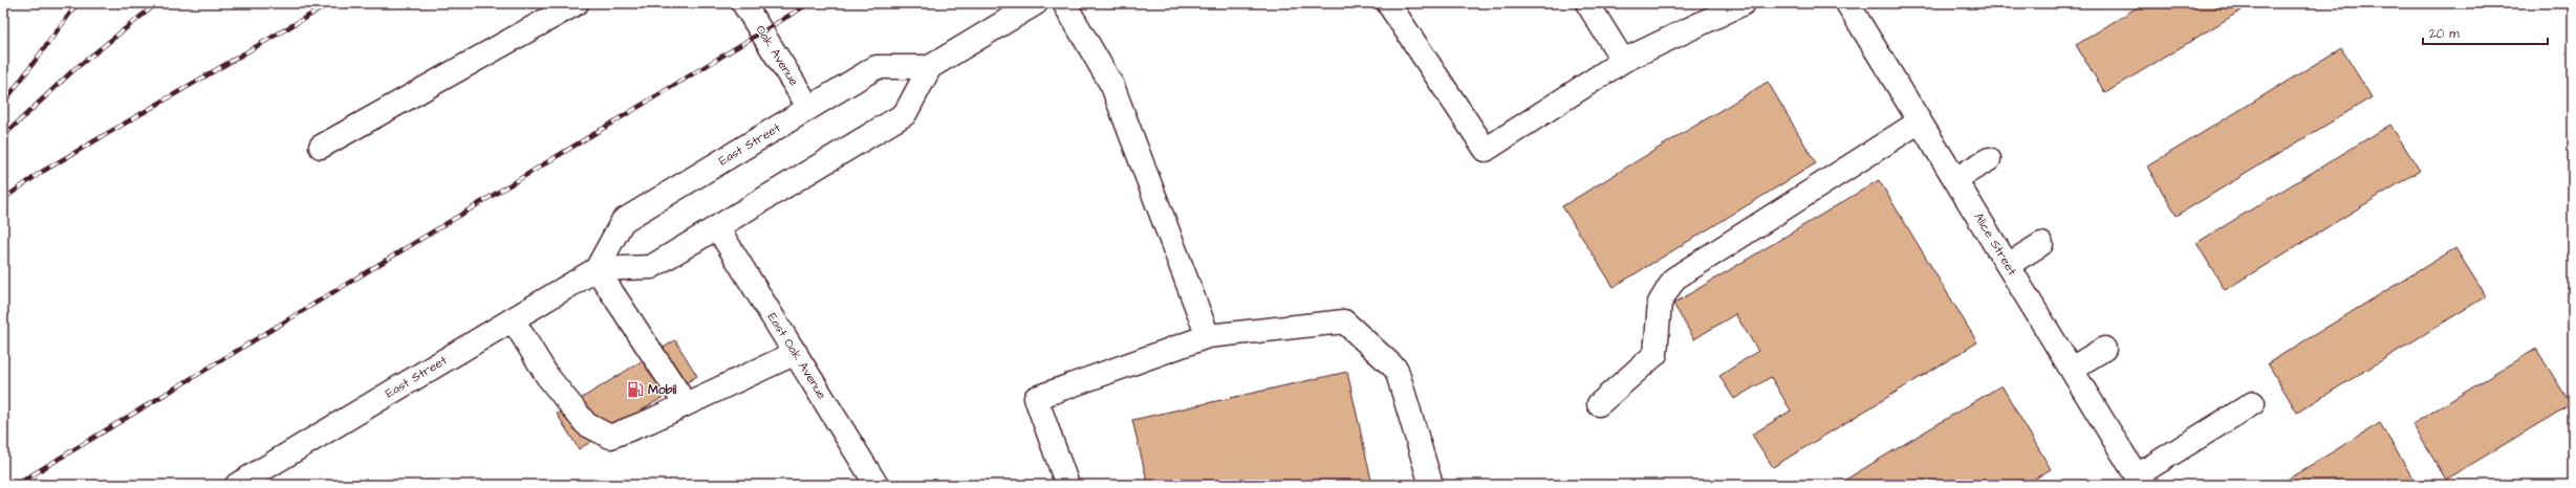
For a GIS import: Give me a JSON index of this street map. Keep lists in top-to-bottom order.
{
  "streets": {
    "main road": [
      "Oak Avenue",
      "East Street",
      "Alice Street",
      "East Oak Avenue"
    ]
  },
  "crossings": [
    ["Oak Avenue", "East Street"],
    ["East Street", "East Oak Avenue"]
  ],
  "places": {
    "fuel station": ["Mobil"]
  },
  "scale_bar": "20 m"
}
